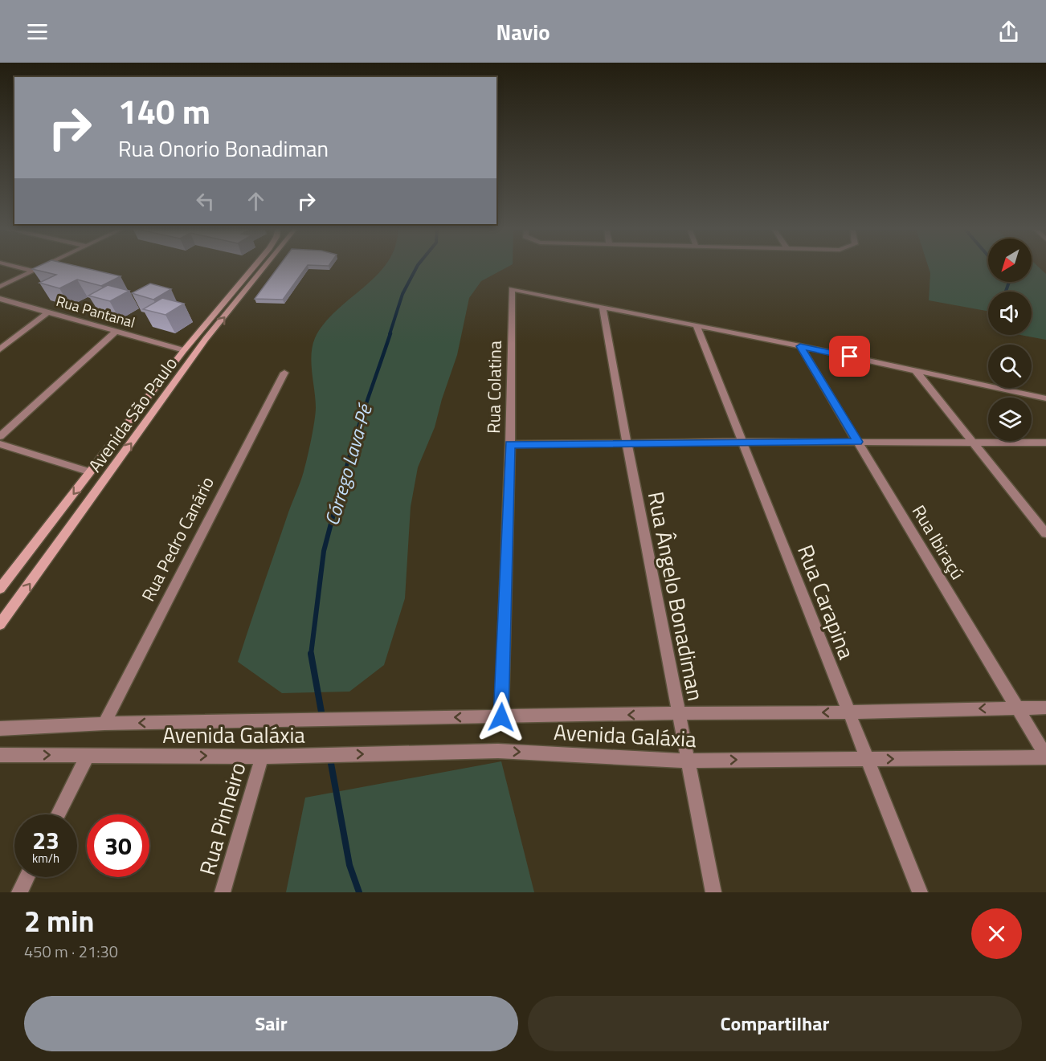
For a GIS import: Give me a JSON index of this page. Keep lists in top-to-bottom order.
{
  "streets": {
    "street": [
      "Rua Pantanal",
      "Rua Colatina",
      "Avenida São Paulo",
      "Rua Pedro Canário",
      "Rua Ibiraçú",
      "Rua Ângelo Bonadiman",
      "Rua Carapina",
      "Avenida Galáxia",
      "Rua Pinheiro"
    ]
  },
  "crossings": [
    ["Rua Pantanal", "Avenida São Paulo"],
    ["Rua Colatina", "Rua Ângelo Bonadiman"],
    ["Rua Colatina", "Avenida Galáxia"],
    ["Rua Pedro Canário", "Avenida Galáxia"],
    ["Rua Ibiraçú", "Avenida Galáxia"],
    ["Rua Ângelo Bonadiman", "Avenida Galáxia"],
    ["Rua Carapina", "Avenida Galáxia"],
    ["Avenida Galáxia", "Rua Pinheiro"]
  ],
  "water": ["Córrego Lava-Pé"],
  "north": "bottom left",
  "page": {
    "header": "Navio",
    "turn": ["140 m", "Rua Onorio Bonadiman"],
    "speed": "23 km/h",
    "limit": "30",
    "heading": ["2 min", "450 m · 21:30"],
    "buttons": ["Sair", "Compartilhar"]
  }
}
